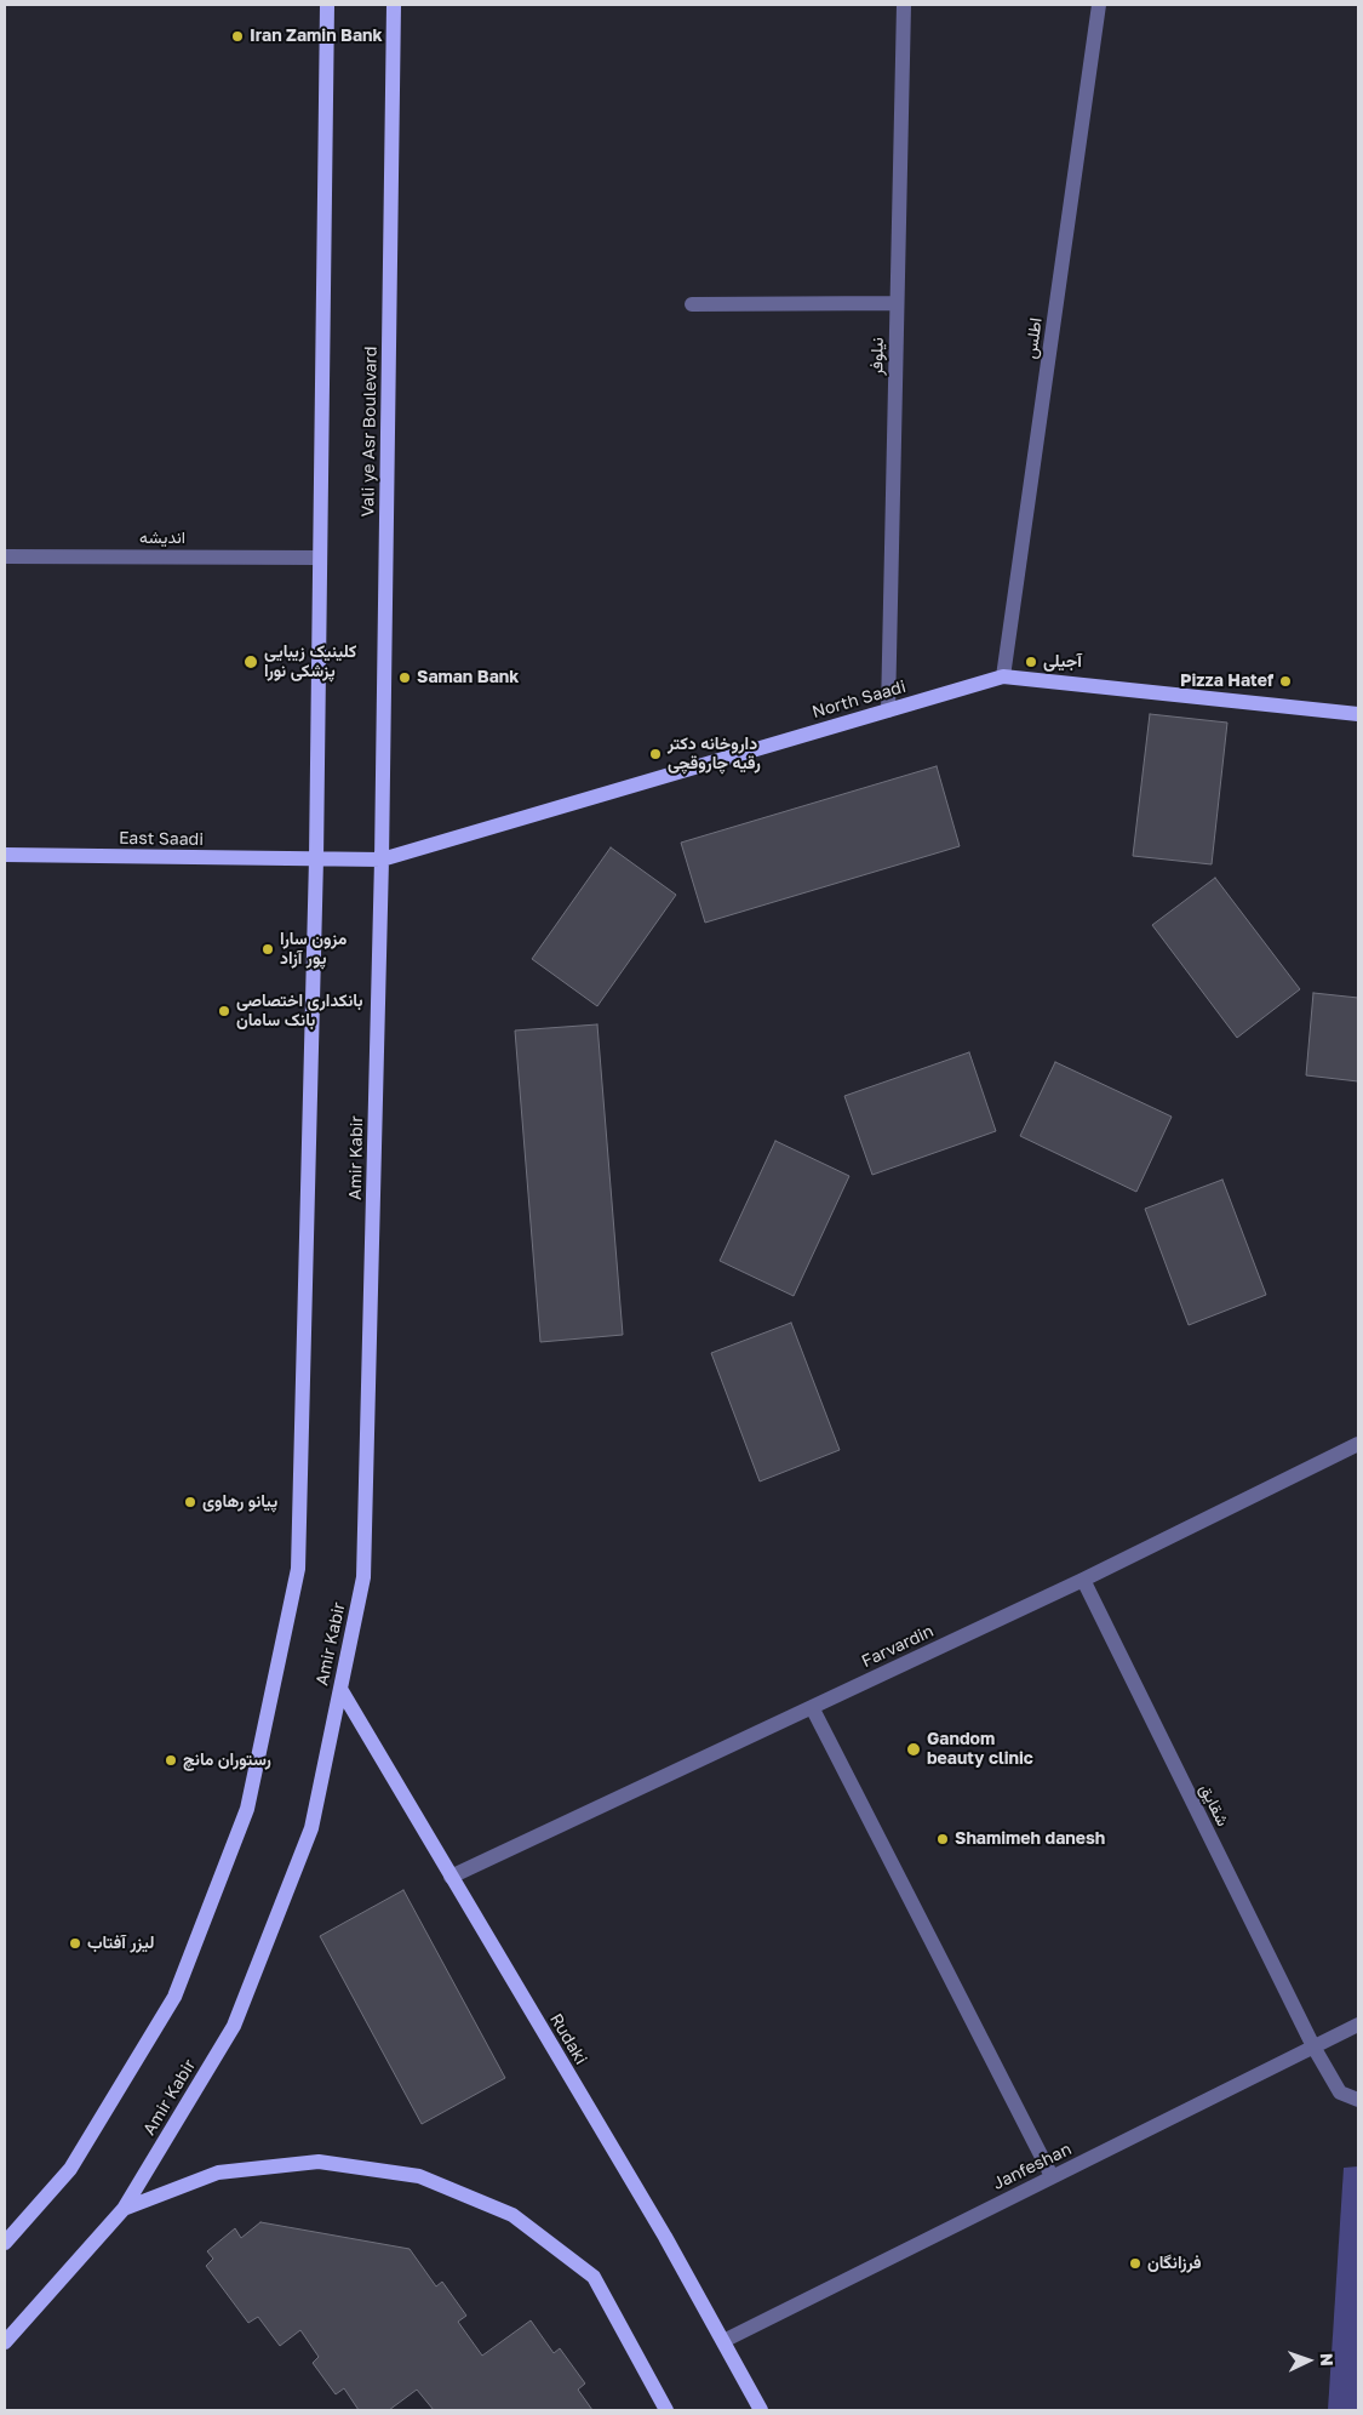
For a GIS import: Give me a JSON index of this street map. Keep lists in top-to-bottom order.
{
  "streets": {
    "main road": [
      "Vali ye Asr Boulevard",
      "North Saadi",
      "East Saadi",
      "Amir Kabir",
      "Rudaki"
    ],
    "street": [
      "اطلس",
      "نیلوفر",
      "اندیشه",
      "Farvardin",
      "شقایق",
      "Janfeshan"
    ]
  },
  "crossings": [
    ["اطلس", "North Saadi"],
    ["نیلوفر", "North Saadi"],
    ["Vali ye Asr Boulevard", "North Saadi"],
    ["Vali ye Asr Boulevard", "Amir Kabir"],
    ["North Saadi", "East Saadi"],
    ["North Saadi", "Amir Kabir"],
    ["Amir Kabir", "Rudaki"],
    ["Farvardin", "شقایق"],
    ["Farvardin", "Rudaki"],
    ["شقایق", "Janfeshan"],
    ["Rudaki", "Janfeshan"]
  ],
  "places": [
    "Iran Zamin Bank",
    "کلینیک زیبایی پزشکی نورا",
    "آجیلی",
    "Saman Bank",
    "Pizza Hatef",
    "داروخانه دکتر رقیه چاروقچی",
    "مزون سارا پور آزاد",
    "بانکداری اختصاصی بانک سامان",
    "پیانو رهاوی",
    "Gandom beauty clinic",
    "رستوران مانچ",
    "Shamimeh danesh",
    "لیزر آفتاب",
    "فرزانگان"
  ],
  "north": "right"
}
